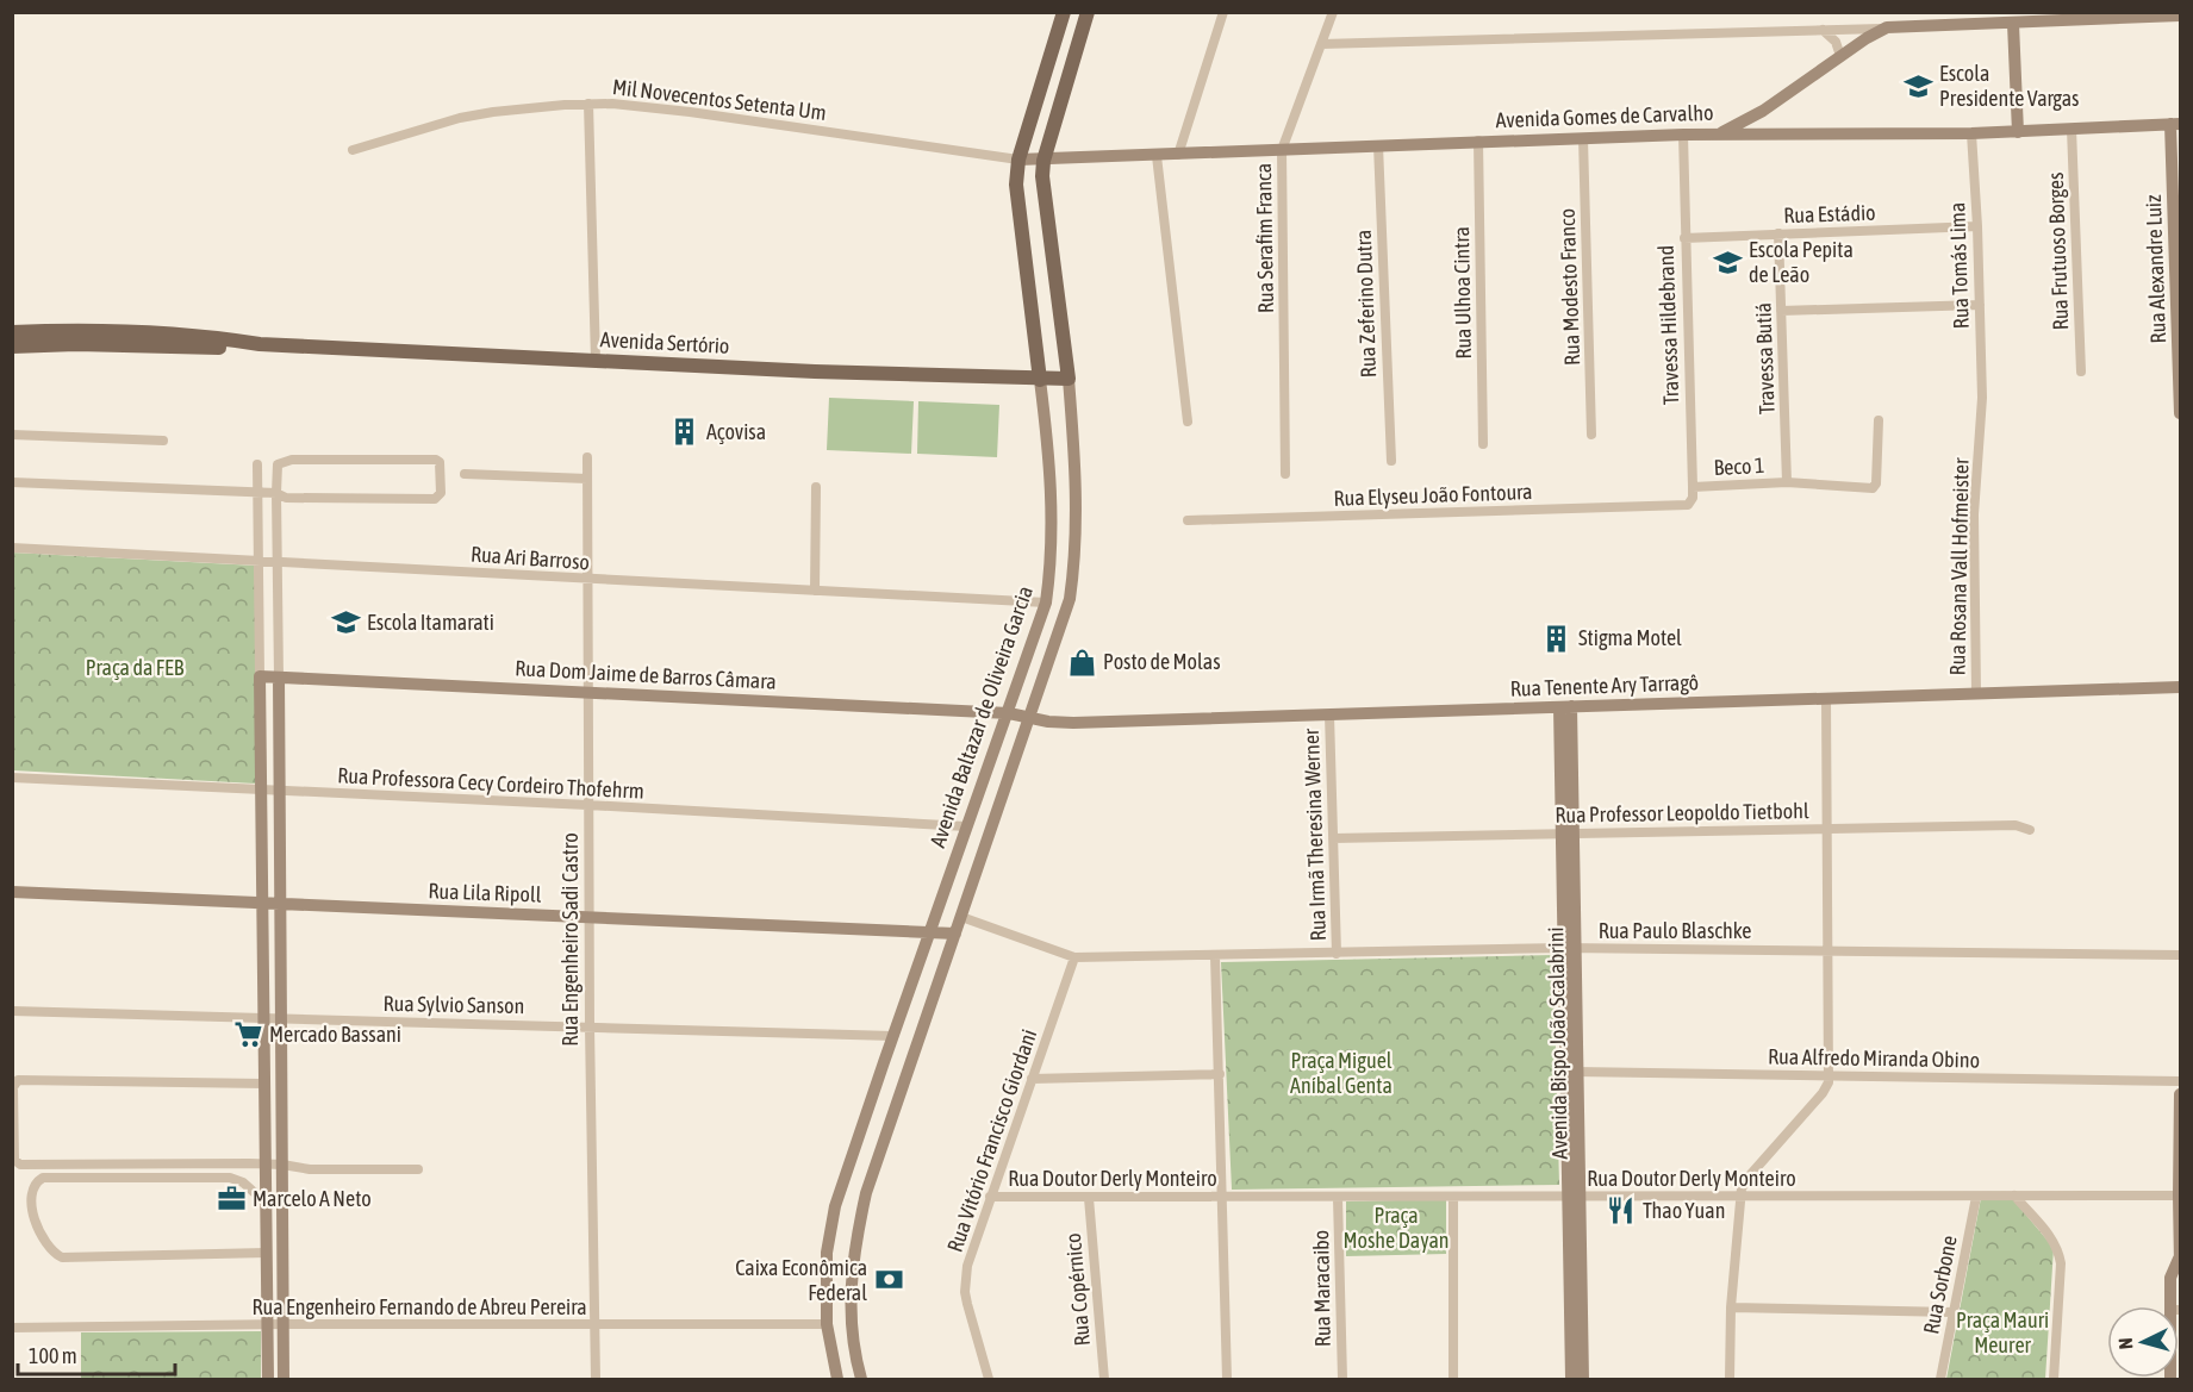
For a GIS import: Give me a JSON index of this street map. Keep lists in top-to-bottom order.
{
  "streets": {
    "main road": ["Avenida Sertório", "Avenida Baltazar de Oliveira Garcia"],
    "street": [
      "Mil Novecentos Setenta Um",
      "Avenida Gomes de Carvalho",
      "Rua Estádio",
      "Rua Serafim Franca",
      "Rua Frutuoso Borges",
      "Rua Tomás Lima",
      "Rua Alexandre Luiz",
      "Rua Modesto Franco",
      "Rua Ulhoa Cintra",
      "Rua Zeferino Dutra",
      "Travessa Hildebrand",
      "Travessa Butiá",
      "Beco 1",
      "Rua Elyseu João Fontoura",
      "Rua Ari Barroso",
      "Rua Rosana Vall Hofmeister",
      "Rua Dom Jaime de Barros Câmara",
      "Rua Tenente Ary Tarragô",
      "Rua Professora Cecy Cordeiro Thofehrm",
      "Rua Professor Leopoldo Tietbohl",
      "Rua Irmã Theresina Werner",
      "Rua Lila Ripoll",
      "Rua Paulo Blaschke",
      "Rua Engenheiro Sadi Castro",
      "Rua Sylvio Sanson",
      "Avenida Bispo João Scalabrini",
      "Rua Alfredo Miranda Obino",
      "Rua Vitório Francisco Giordani",
      "Rua Doutor Derly Monteiro",
      "Rua Sorbone",
      "Rua Maracaibo",
      "Rua Copérnico",
      "Rua Engenheiro Fernando de Abreu Pereira"
    ]
  },
  "crossings": [
    ["Mil Novecentos Setenta Um", "Avenida Gomes de Carvalho"],
    ["Mil Novecentos Setenta Um", "Avenida Baltazar de Oliveira Garcia"],
    ["Avenida Gomes de Carvalho", "Rua Serafim Franca"],
    ["Avenida Gomes de Carvalho", "Rua Modesto Franco"],
    ["Avenida Gomes de Carvalho", "Rua Ulhoa Cintra"],
    ["Avenida Gomes de Carvalho", "Rua Zeferino Dutra"],
    ["Avenida Gomes de Carvalho", "Travessa Hildebrand"],
    ["Avenida Gomes de Carvalho", "Avenida Baltazar de Oliveira Garcia"],
    ["Rua Estádio", "Rua Tomás Lima"],
    ["Rua Estádio", "Travessa Hildebrand"],
    ["Rua Estádio", "Travessa Butiá"],
    ["Rua Tomás Lima", "Rua Rosana Vall Hofmeister"],
    ["Travessa Hildebrand", "Beco 1"],
    ["Travessa Hildebrand", "Rua Elyseu João Fontoura"],
    ["Avenida Sertório", "Avenida Baltazar de Oliveira Garcia"],
    ["Travessa Butiá", "Beco 1"],
    ["Beco 1", "Rua Elyseu João Fontoura"],
    ["Rua Ari Barroso", "Avenida Baltazar de Oliveira Garcia"],
    ["Rua Ari Barroso", "Rua Engenheiro Sadi Castro"],
    ["Rua Rosana Vall Hofmeister", "Rua Tenente Ary Tarragô"],
    ["Rua Dom Jaime de Barros Câmara", "Rua Tenente Ary Tarragô"],
    ["Rua Dom Jaime de Barros Câmara", "Avenida Baltazar de Oliveira Garcia"],
    ["Rua Dom Jaime de Barros Câmara", "Rua Engenheiro Sadi Castro"],
    ["Rua Tenente Ary Tarragô", "Rua Irmã Theresina Werner"],
    ["Rua Tenente Ary Tarragô", "Avenida Bispo João Scalabrini"],
    ["Avenida Baltazar de Oliveira Garcia", "Rua Professora Cecy Cordeiro Thofehrm"],
    ["Avenida Baltazar de Oliveira Garcia", "Rua Lila Ripoll"],
    ["Avenida Baltazar de Oliveira Garcia", "Rua Sylvio Sanson"],
    ["Avenida Baltazar de Oliveira Garcia", "Rua Engenheiro Fernando de Abreu Pereira"],
    ["Rua Professora Cecy Cordeiro Thofehrm", "Rua Engenheiro Sadi Castro"],
    ["Rua Professor Leopoldo Tietbohl", "Rua Irmã Theresina Werner"],
    ["Rua Professor Leopoldo Tietbohl", "Avenida Bispo João Scalabrini"],
    ["Rua Irmã Theresina Werner", "Rua Paulo Blaschke"],
    ["Rua Lila Ripoll", "Rua Engenheiro Sadi Castro"],
    ["Rua Paulo Blaschke", "Avenida Bispo João Scalabrini"],
    ["Rua Paulo Blaschke", "Rua Vitório Francisco Giordani"],
    ["Rua Engenheiro Sadi Castro", "Rua Sylvio Sanson"],
    ["Rua Engenheiro Sadi Castro", "Rua Engenheiro Fernando de Abreu Pereira"],
    ["Avenida Bispo João Scalabrini", "Rua Alfredo Miranda Obino"],
    ["Avenida Bispo João Scalabrini", "Rua Doutor Derly Monteiro"],
    ["Rua Vitório Francisco Giordani", "Rua Doutor Derly Monteiro"],
    ["Rua Doutor Derly Monteiro", "Rua Sorbone"],
    ["Rua Doutor Derly Monteiro", "Rua Maracaibo"],
    ["Rua Doutor Derly Monteiro", "Rua Copérnico"]
  ],
  "parks": [
    "Praça da FEB",
    "Praça Miguel Aníbal Genta",
    "Praça Moshe Dayan",
    "Praça Mauri Meurer"
  ],
  "places": {
    "school or university": ["Escola Presidente Vargas", "Escola Pepita de Leão", "Escola Itamarati"],
    "building": ["Açovisa", "Stigma Motel"],
    "shop": ["Posto de Molas"],
    "supermarket": ["Mercado Bassani"],
    "office": ["Marcelo A Neto"],
    "restaurant": ["Thao Yuan"],
    "bank": ["Caixa Econômica Federal"]
  },
  "scale_bar": "100 m",
  "north": "left"
}
